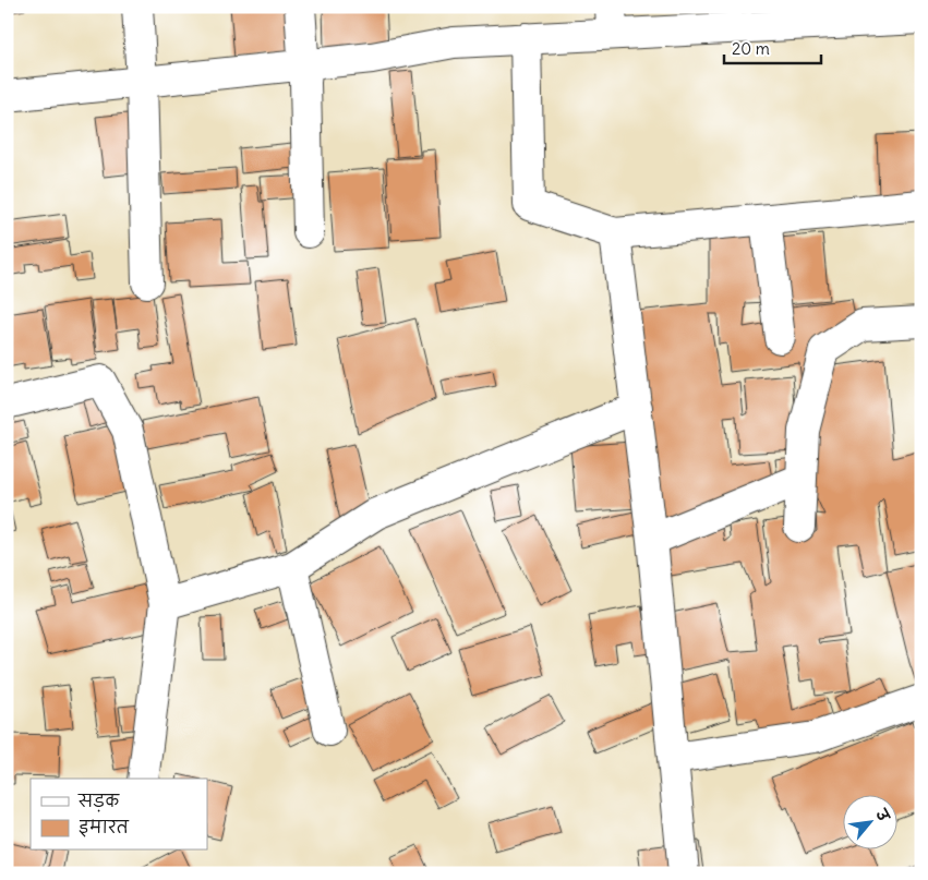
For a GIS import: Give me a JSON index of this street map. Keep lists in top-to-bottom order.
{
  "legend": ["सड़क", "इमारत"],
  "scale_bar": "20 m",
  "north": "top right"
}
